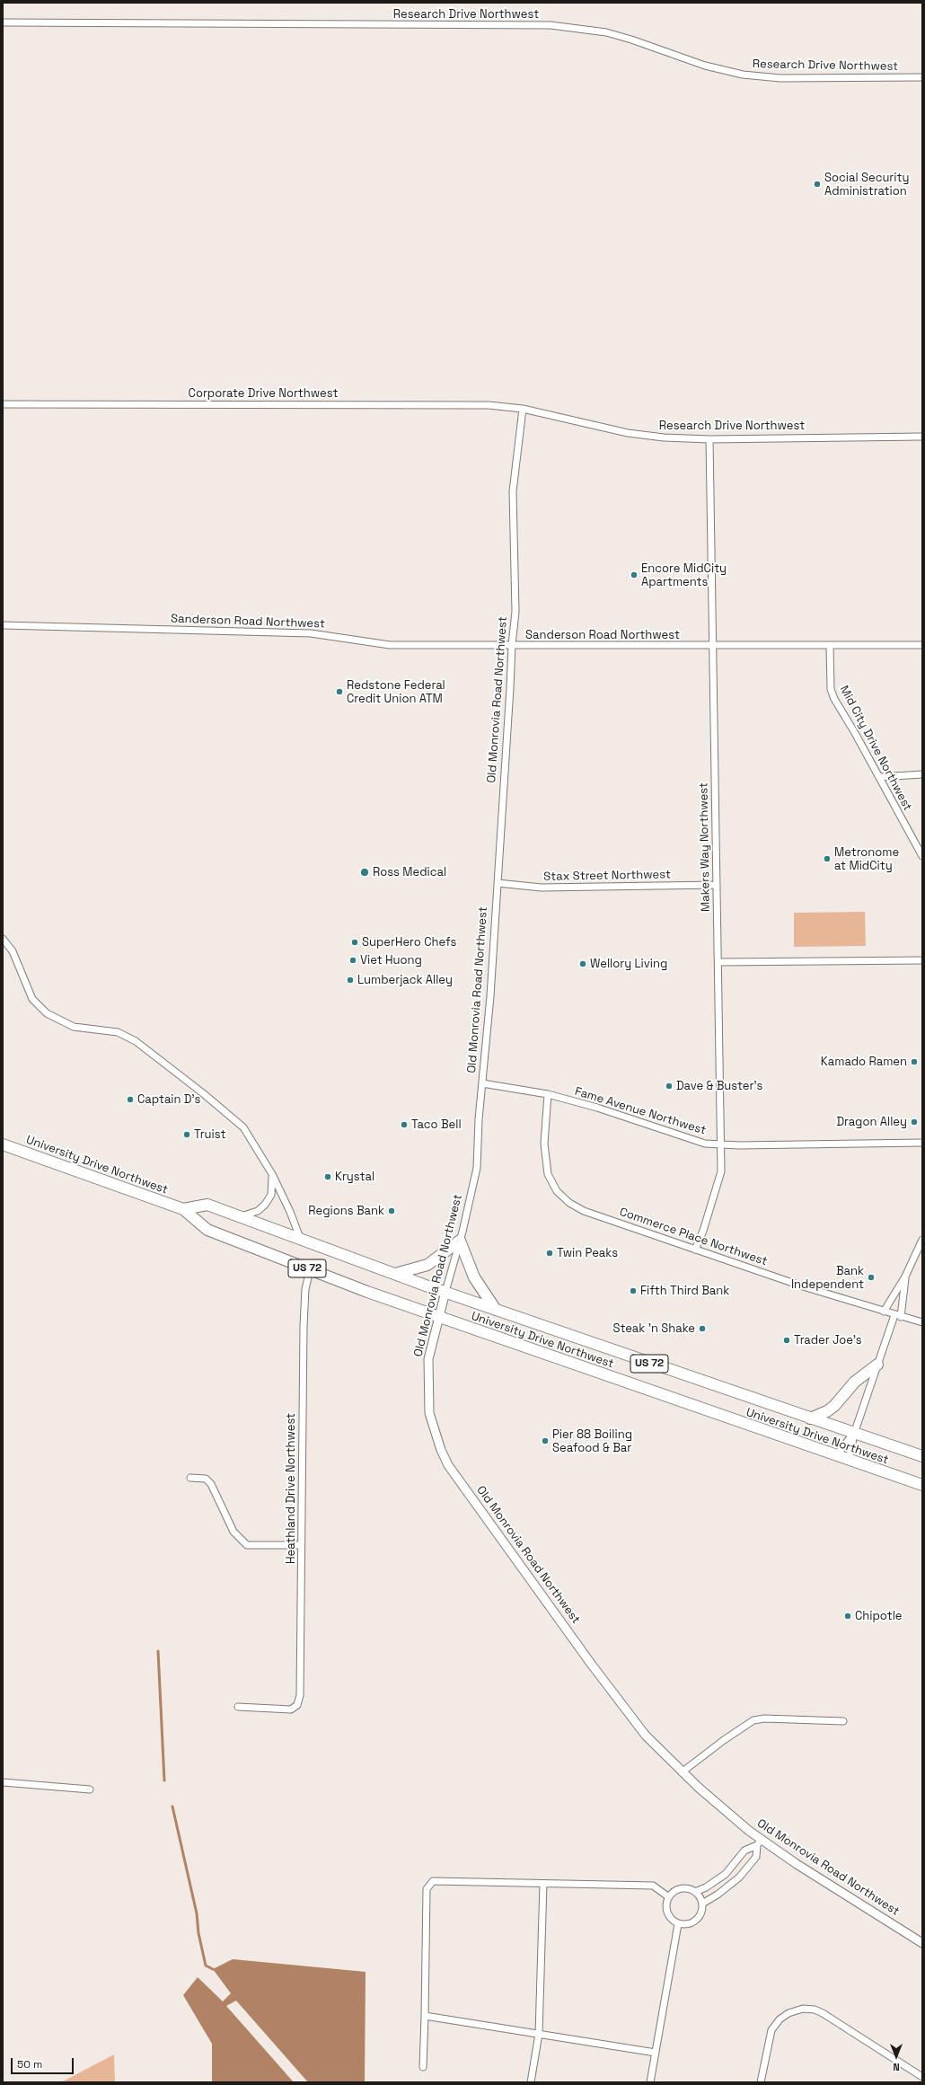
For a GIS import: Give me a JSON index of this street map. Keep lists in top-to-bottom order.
{
  "streets": {
    "highway": ["University Drive Northwest", "US 72"],
    "street": [
      "Research Drive Northwest",
      "Corporate Drive Northwest",
      "Sanderson Road Northwest",
      "Old Monrovia Road Northwest",
      "Mid City Drive Northwest",
      "Makers Way Northwest",
      "Stax Street Northwest",
      "Fame Avenue Northwest",
      "Commerce Place Northwest",
      "Heathland Drive Northwest"
    ]
  },
  "crossings": [
    ["Research Drive Northwest", "Corporate Drive Northwest"],
    ["Research Drive Northwest", "Old Monrovia Road Northwest"],
    ["Research Drive Northwest", "Makers Way Northwest"],
    ["Corporate Drive Northwest", "Old Monrovia Road Northwest"],
    ["Sanderson Road Northwest", "Old Monrovia Road Northwest"],
    ["Sanderson Road Northwest", "Mid City Drive Northwest"],
    ["Sanderson Road Northwest", "Makers Way Northwest"],
    ["Old Monrovia Road Northwest", "Stax Street Northwest"],
    ["Old Monrovia Road Northwest", "Fame Avenue Northwest"],
    ["Old Monrovia Road Northwest", "University Drive Northwest"],
    ["Makers Way Northwest", "Stax Street Northwest"],
    ["Makers Way Northwest", "Fame Avenue Northwest"],
    ["Makers Way Northwest", "Commerce Place Northwest"],
    ["Fame Avenue Northwest", "Commerce Place Northwest"],
    ["University Drive Northwest", "Heathland Drive Northwest"]
  ],
  "places": [
    "Social Security Administration",
    "Encore MidCity Apartments",
    "Redstone Federal Credit Union ATM",
    "Metronome at MidCity",
    "Ross Medical",
    "SuperHero Chefs",
    "Viet Huong",
    "Wellory Living",
    "Lumberjack Alley",
    "Kamado Ramen",
    "Dave & Buster's",
    "Captain D's",
    "Dragon Alley",
    "Taco Bell",
    "Truist",
    "Krystal",
    "Regions Bank",
    "Twin Peaks",
    "Bank Independent",
    "Fifth Third Bank",
    "Steak 'n Shake",
    "Trader Joe's",
    "Pier 88 Boiling Seafood & Bar",
    "Chipotle"
  ],
  "scale_bar": "50 m",
  "north": "bottom"
}
